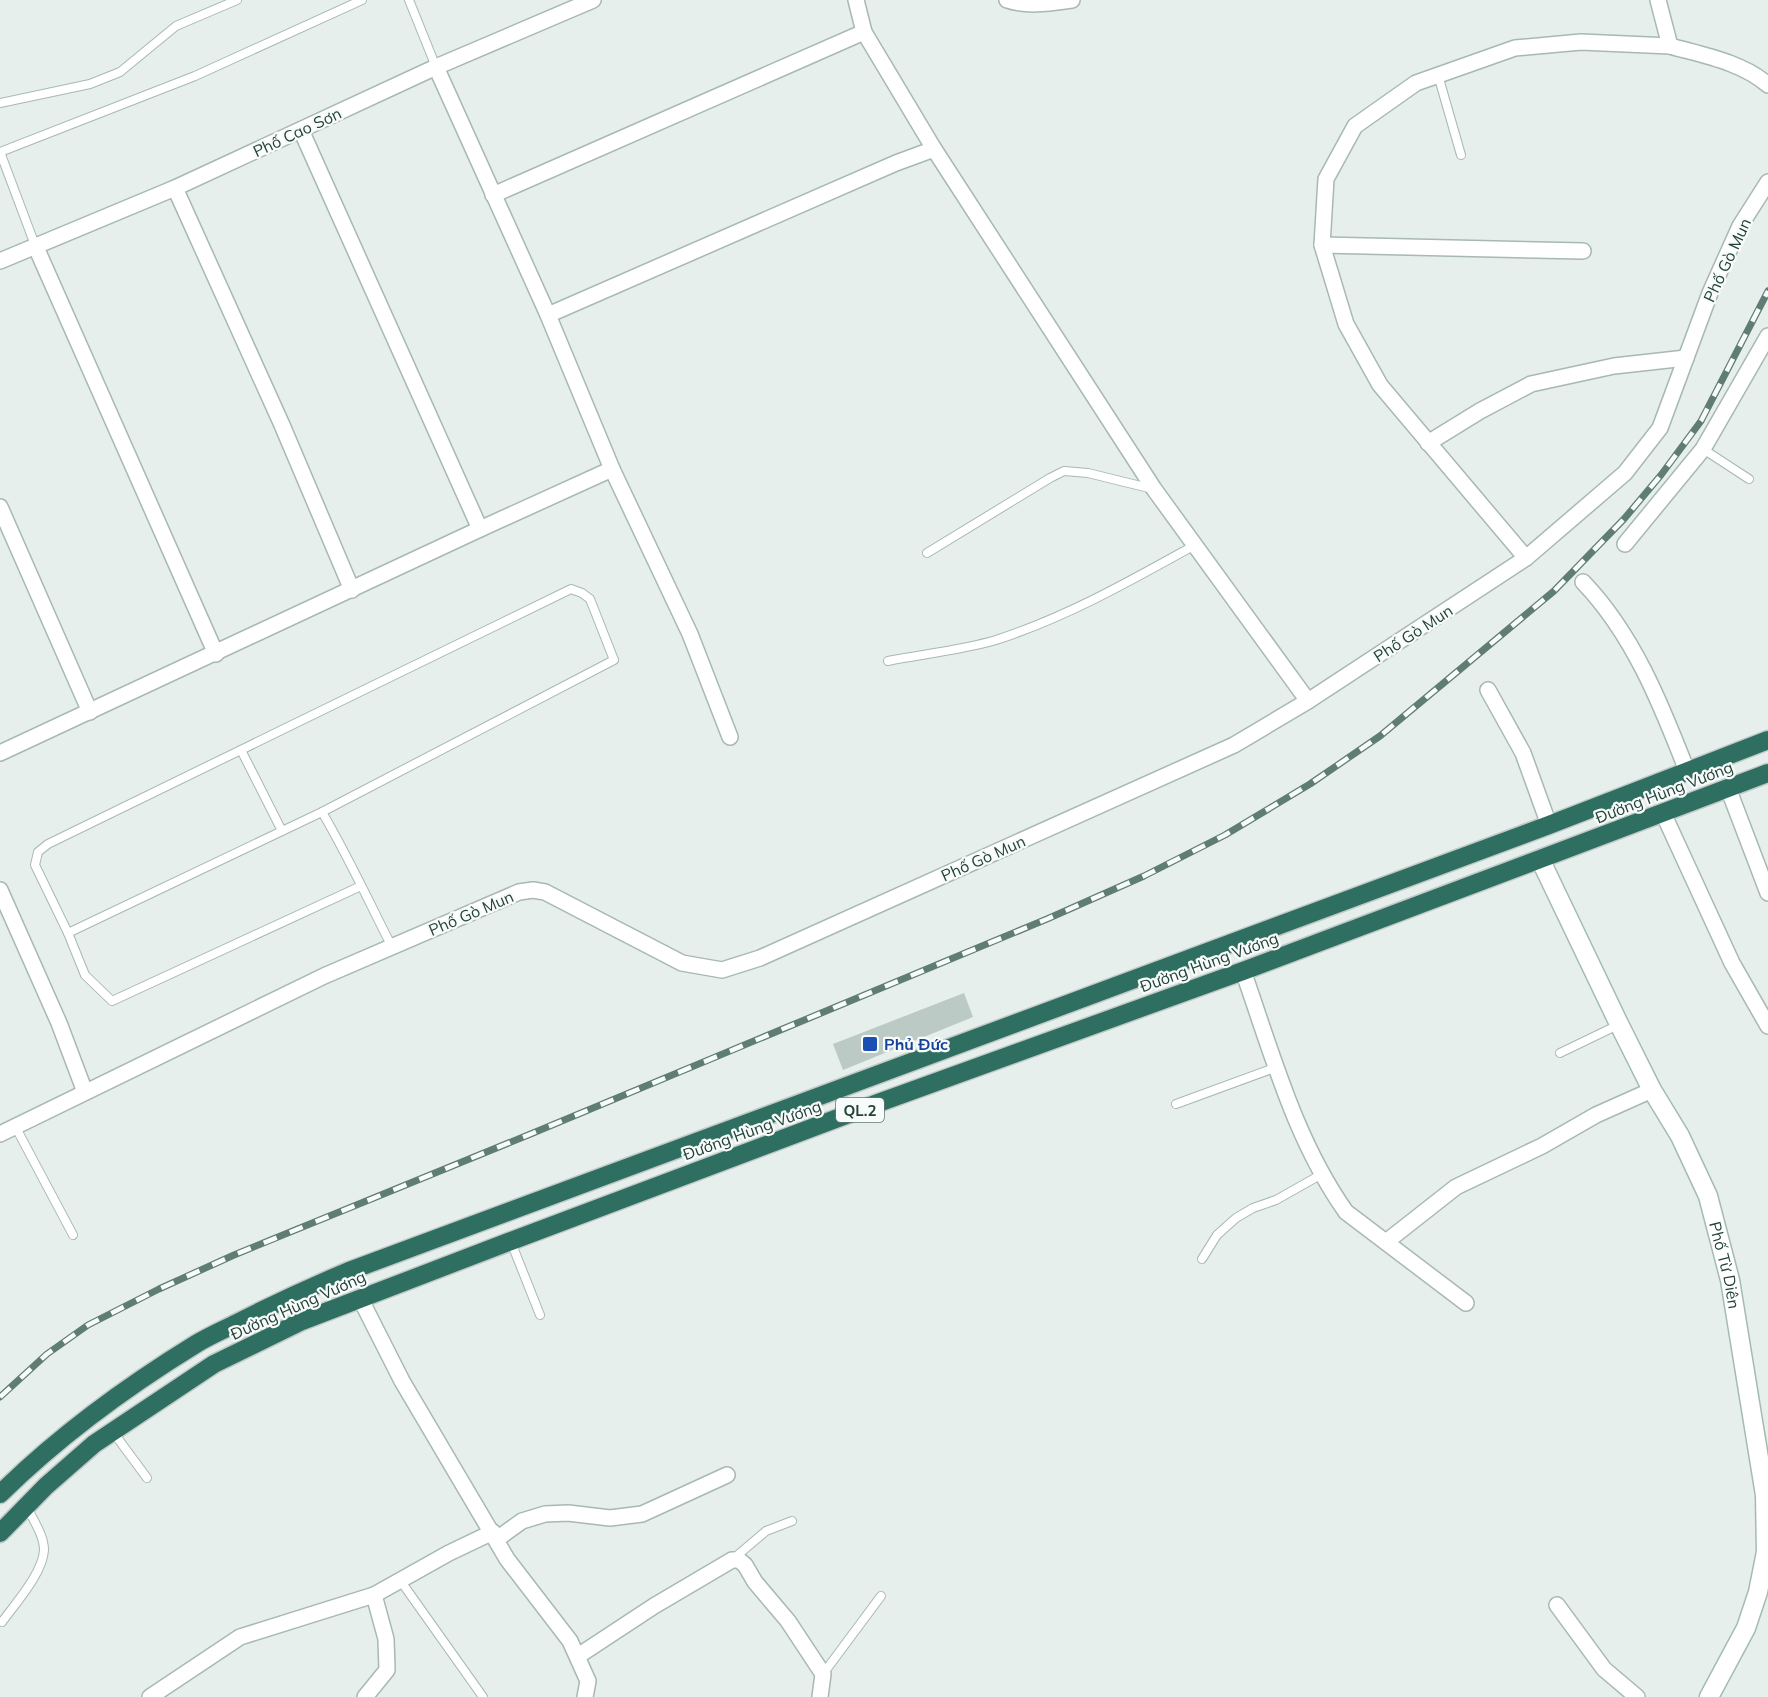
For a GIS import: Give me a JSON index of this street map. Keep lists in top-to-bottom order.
{
  "streets": {
    "highway": ["Đường Hùng Vương", "QL.2"],
    "street": ["Phố Cao Sơn", "Phố Gò Mun", "Phố Từ Diên"]
  },
  "crossings": [
    ["Đường Hùng Vương", "Phố Từ Diên"]
  ],
  "places": {
    "transit": ["Phủ Đức"]
  }
}
